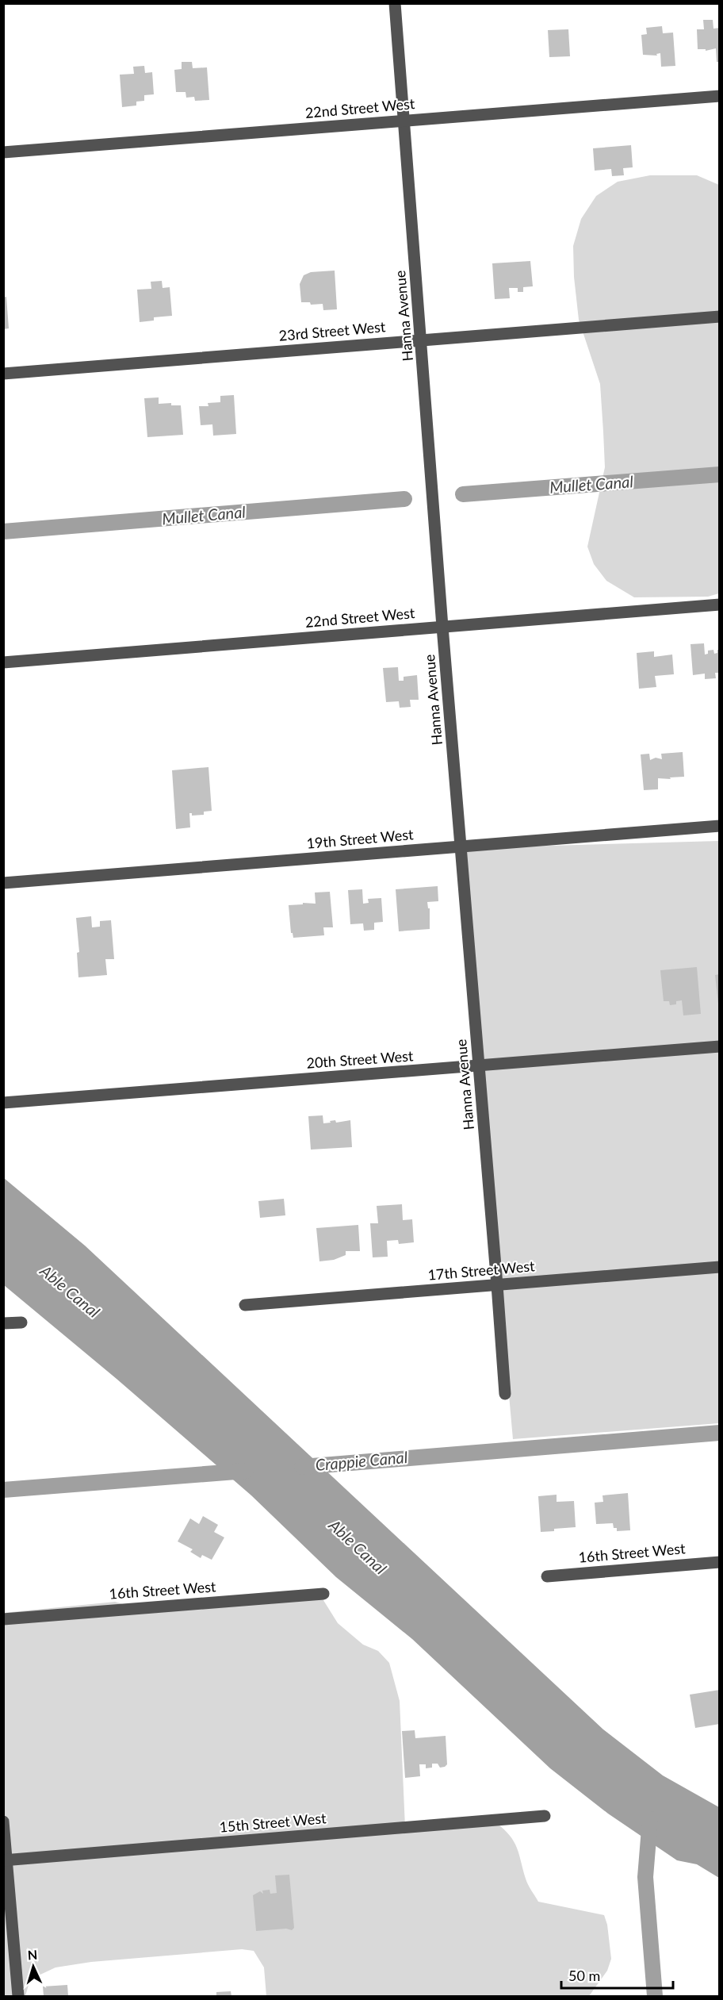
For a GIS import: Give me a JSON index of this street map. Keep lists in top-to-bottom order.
{
  "streets": {
    "street": [
      "22nd Street West",
      "Hanna Avenue",
      "23rd Street West",
      "19th Street West",
      "20th Street West",
      "17th Street West",
      "16th Street West",
      "15th Street West"
    ]
  },
  "crossings": [
    ["22nd Street West", "Hanna Avenue"],
    ["Hanna Avenue", "23rd Street West"],
    ["Hanna Avenue", "19th Street West"],
    ["Hanna Avenue", "20th Street West"],
    ["Hanna Avenue", "17th Street West"]
  ],
  "water": ["Mullet Canal", "Able Canal", "Crappie Canal"],
  "scale_bar": "50 m",
  "north": "top"
}
